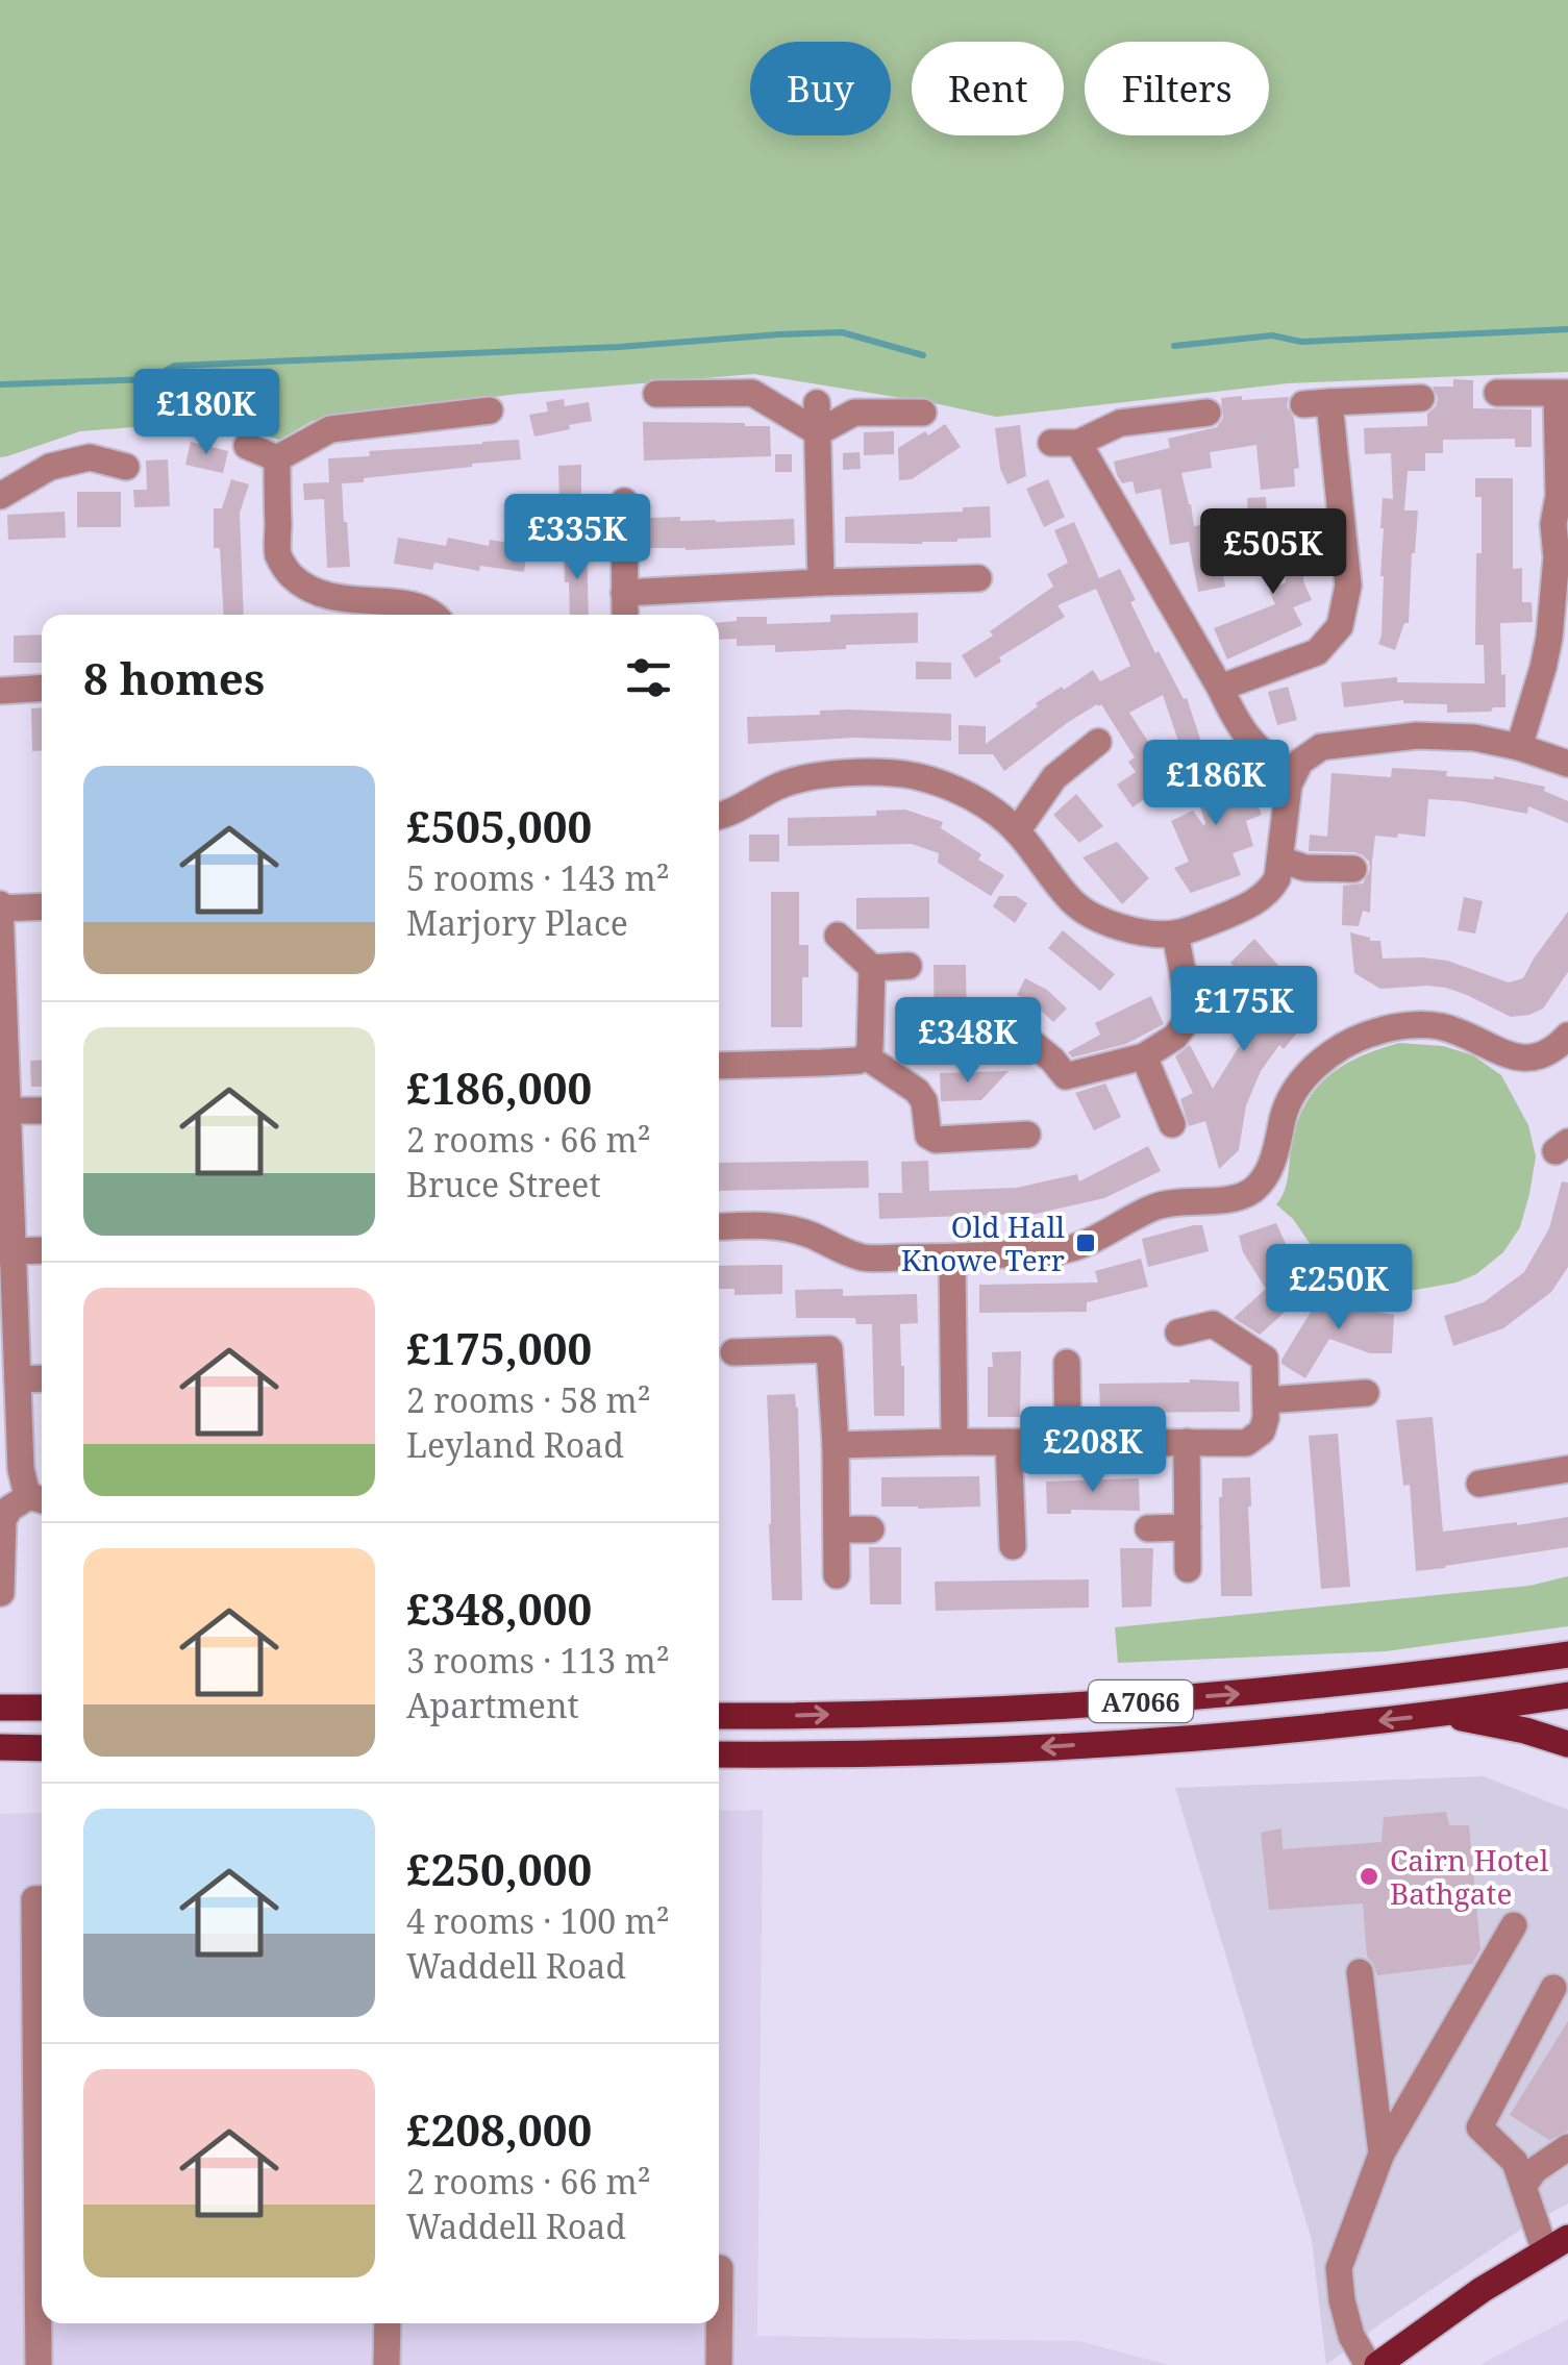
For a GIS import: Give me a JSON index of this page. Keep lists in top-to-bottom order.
{
  "streets": {
    "main road": ["A7066"]
  },
  "places": {
    "transit": ["Old Hall Knowe Terr"],
    "other": ["Cairn Hotel Bathgate"]
  },
  "page": {
    "chip": ["Buy", "Rent", "Filters"],
    "price": [
      "£180K",
      "£335K",
      "£505K",
      "£186K",
      "£175K",
      "£348K",
      "£250K",
      "£208K"
    ],
    "heading": "8 homes",
    "list": [
      {
        "name": "£505,000",
        "note": "5 rooms · 143 m² · Marjory Place"
      },
      {
        "name": "£186,000",
        "note": "2 rooms · 66 m² · Bruce Street"
      },
      {
        "name": "£175,000",
        "note": "2 rooms · 58 m² · Leyland Road"
      },
      {
        "name": "£348,000",
        "note": "3 rooms · 113 m² · Apartment"
      },
      {
        "name": "£250,000",
        "note": "4 rooms · 100 m² · Waddell Road"
      },
      {
        "name": "£208,000",
        "note": "2 rooms · 66 m² · Waddell Road"
      }
    ]
  }
}
